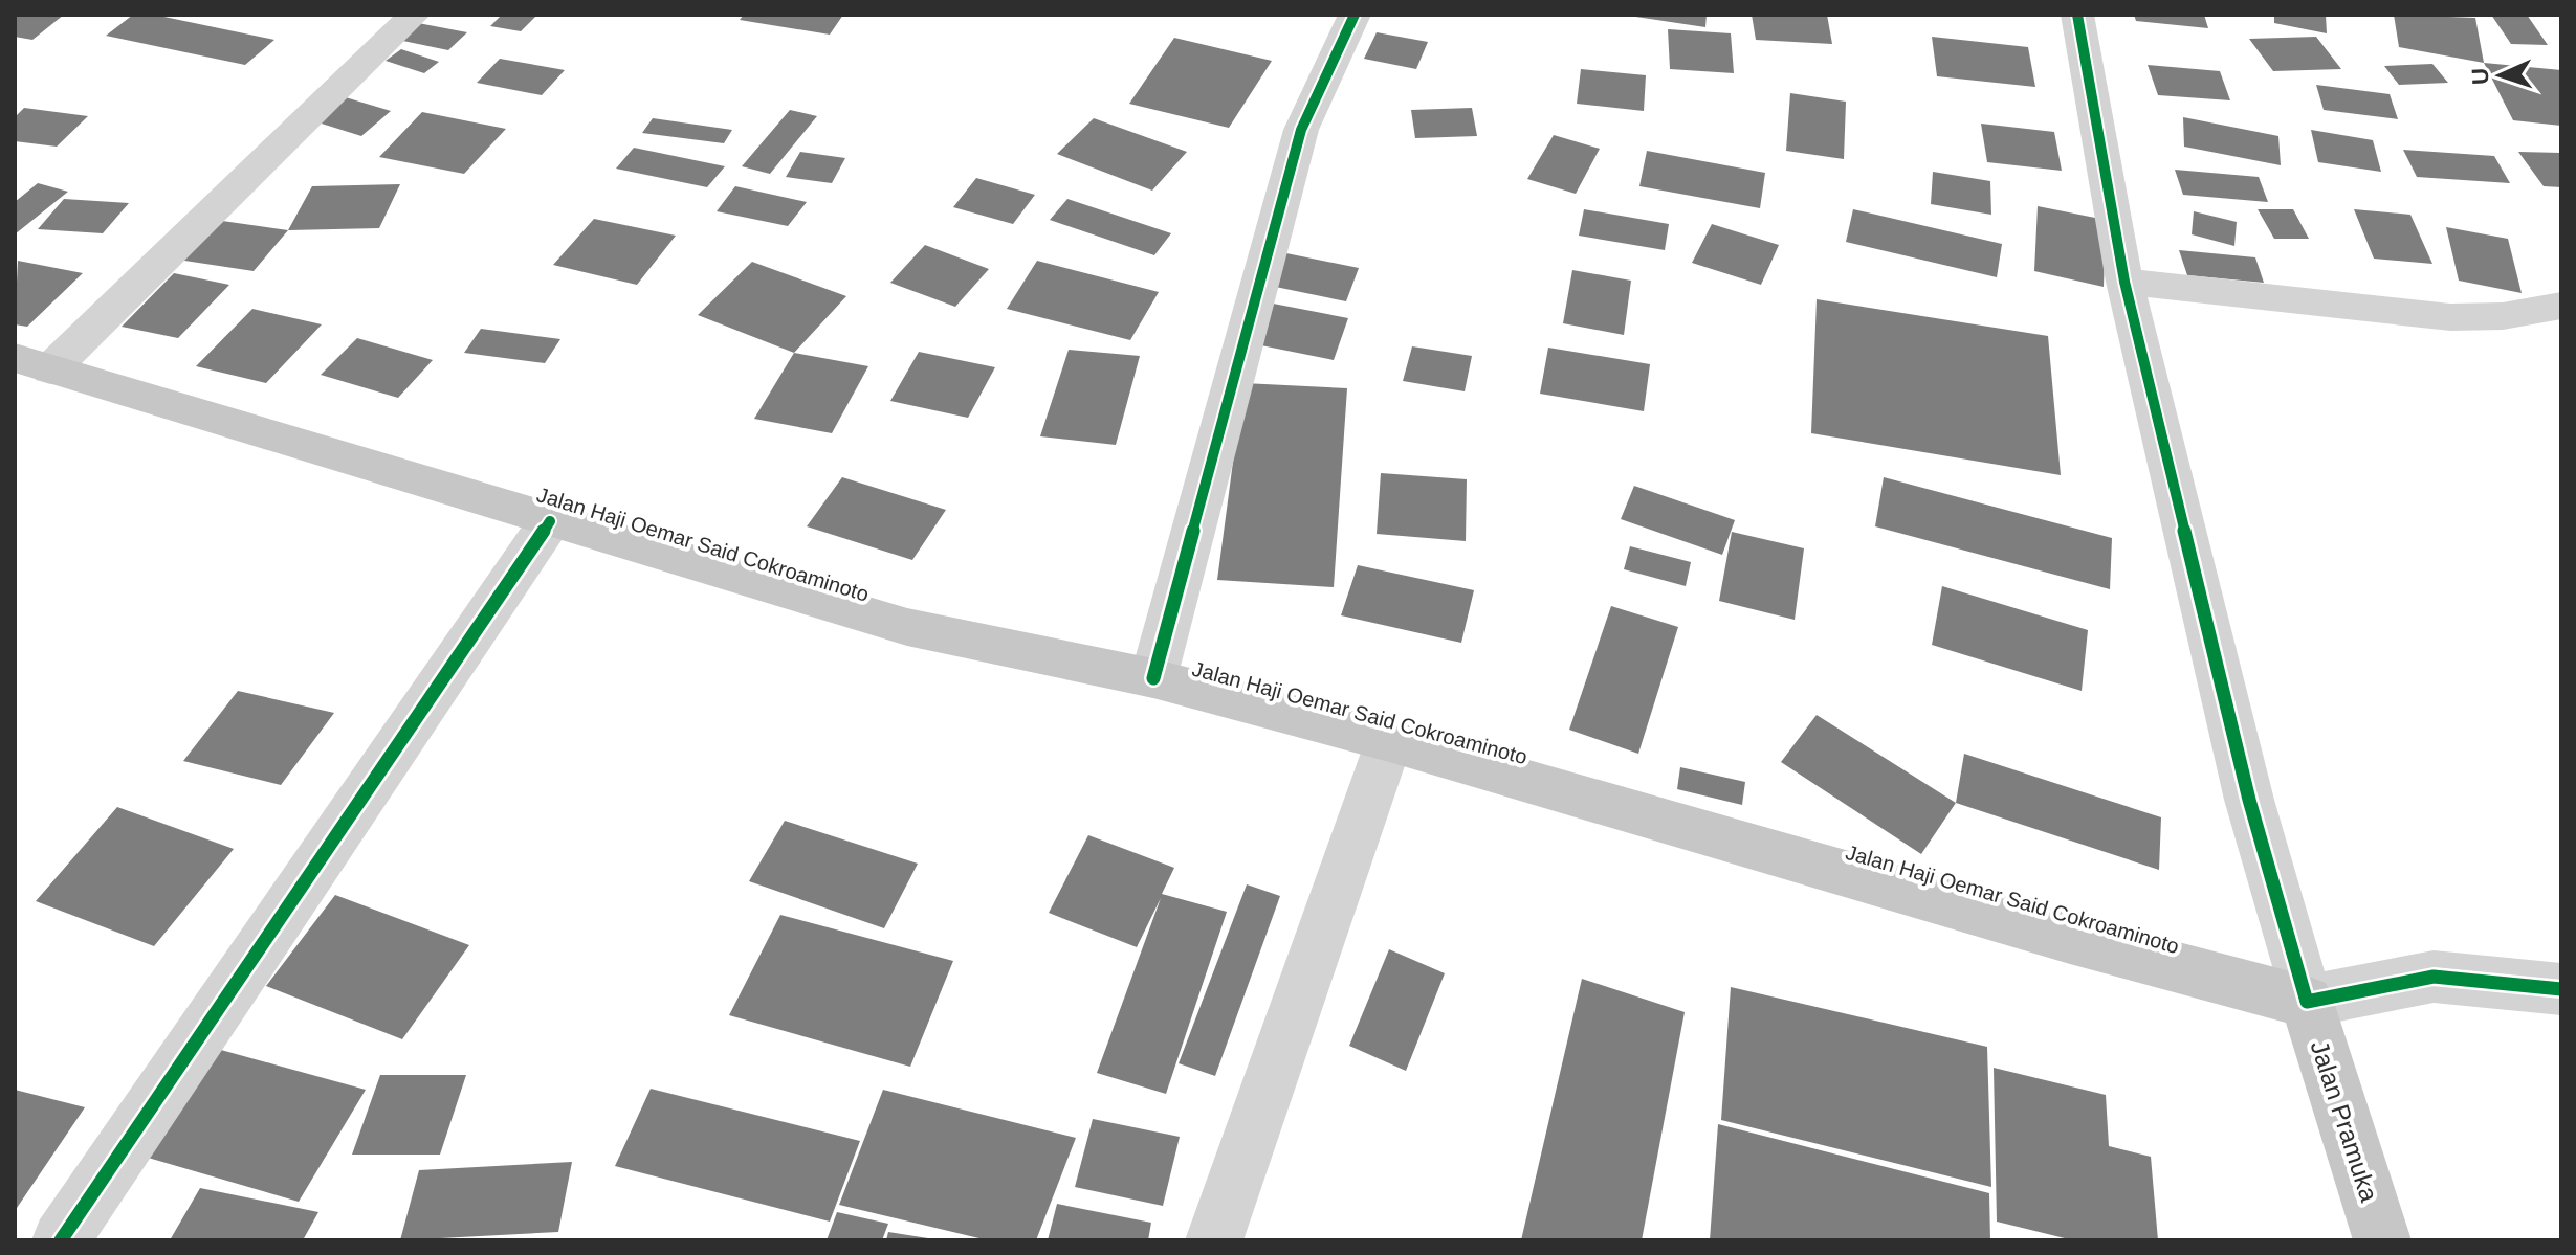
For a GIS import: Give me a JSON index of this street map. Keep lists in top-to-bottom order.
{
  "streets": {
    "main road": ["Jalan Haji Oemar Said Cokroaminoto", "Jalan Pramuka"]
  },
  "crossings": [
    ["Jalan Haji Oemar Said Cokroaminoto", "Jalan Pramuka"]
  ],
  "north": "left"
}
